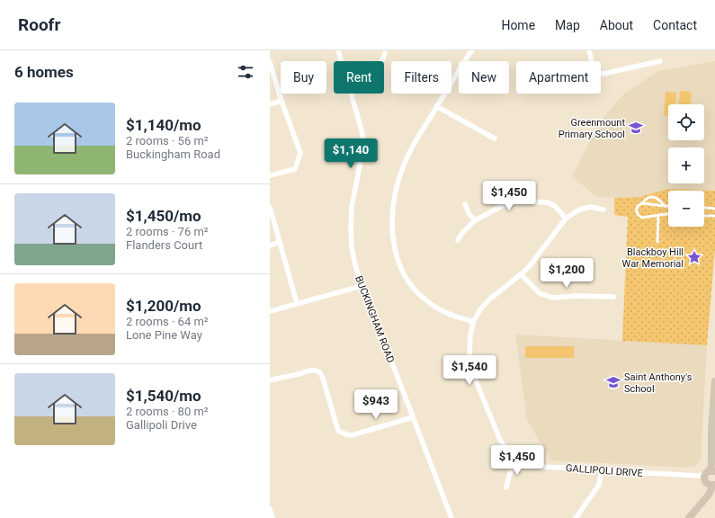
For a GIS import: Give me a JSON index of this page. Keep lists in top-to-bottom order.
{
  "streets": {
    "street": ["BUCKINGHAM ROAD", "GALLIPOLI DRIVE"]
  },
  "places": {
    "school or university": ["Greenmount Primary School", "Saint Anthony's School"],
    "place": ["Blackboy Hill War Memorial"]
  },
  "page": {
    "header": "Roofr",
    "nav": [
      "Home",
      "Map",
      "About",
      "Contact"
    ],
    "heading": "6 homes",
    "chip": [
      "Buy",
      "Rent",
      "Filters",
      "New",
      "Apartment"
    ],
    "list": [
      {
        "name": "$1,140/mo",
        "note": "2 rooms · 56 m² · Buckingham Road"
      },
      {
        "name": "$1,450/mo",
        "note": "2 rooms · 76 m² · Flanders Court"
      },
      {
        "name": "$1,200/mo",
        "note": "2 rooms · 64 m² · Lone Pine Way"
      },
      {
        "name": "$1,540/mo",
        "note": "2 rooms · 80 m² · Gallipoli Drive"
      }
    ],
    "map_buttons": ["+", "−"],
    "price": [
      "$1,140",
      "$1,450",
      "$1,200",
      "$1,540",
      "$943",
      "$1,450"
    ]
  }
}
